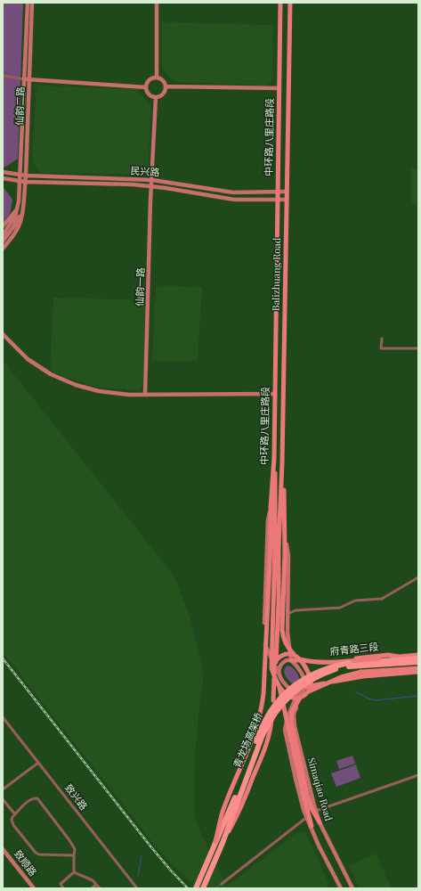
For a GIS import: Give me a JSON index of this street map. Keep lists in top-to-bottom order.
{
  "streets": {
    "highway": ["青龙场高架桥"],
    "main road": ["中环路八里庄路段", "Balizhuang Road", "府青路三段"],
    "street": [
      "仙韵二路",
      "民兴路",
      "仙韵一路",
      "Simaqiao Road",
      "致兴路",
      "致顺路"
    ]
  },
  "crossings": [
    ["仙韵二路", "民兴路"],
    ["中环路八里庄路段", "民兴路"],
    ["中环路八里庄路段", "Balizhuang Road"],
    ["中环路八里庄路段", "青龙场高架桥"],
    ["民兴路", "Balizhuang Road"],
    ["民兴路", "仙韵一路"]
  ]
}
